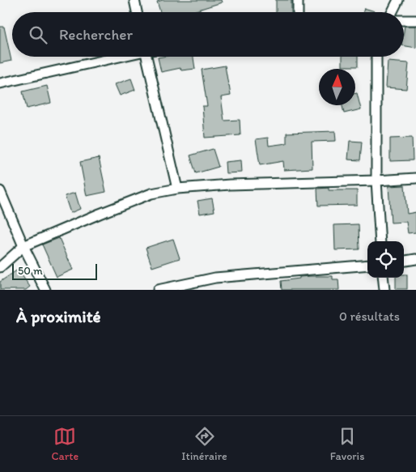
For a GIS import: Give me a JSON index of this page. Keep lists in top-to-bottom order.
{
  "scale_bar": "50 m",
  "north": "top",
  "page": {
    "search": "Rechercher",
    "scale": "50 m",
    "heading": ["À proximité", "0 résultats"],
    "nav": ["Carte", "Itinéraire", "Favoris"]
  }
}
